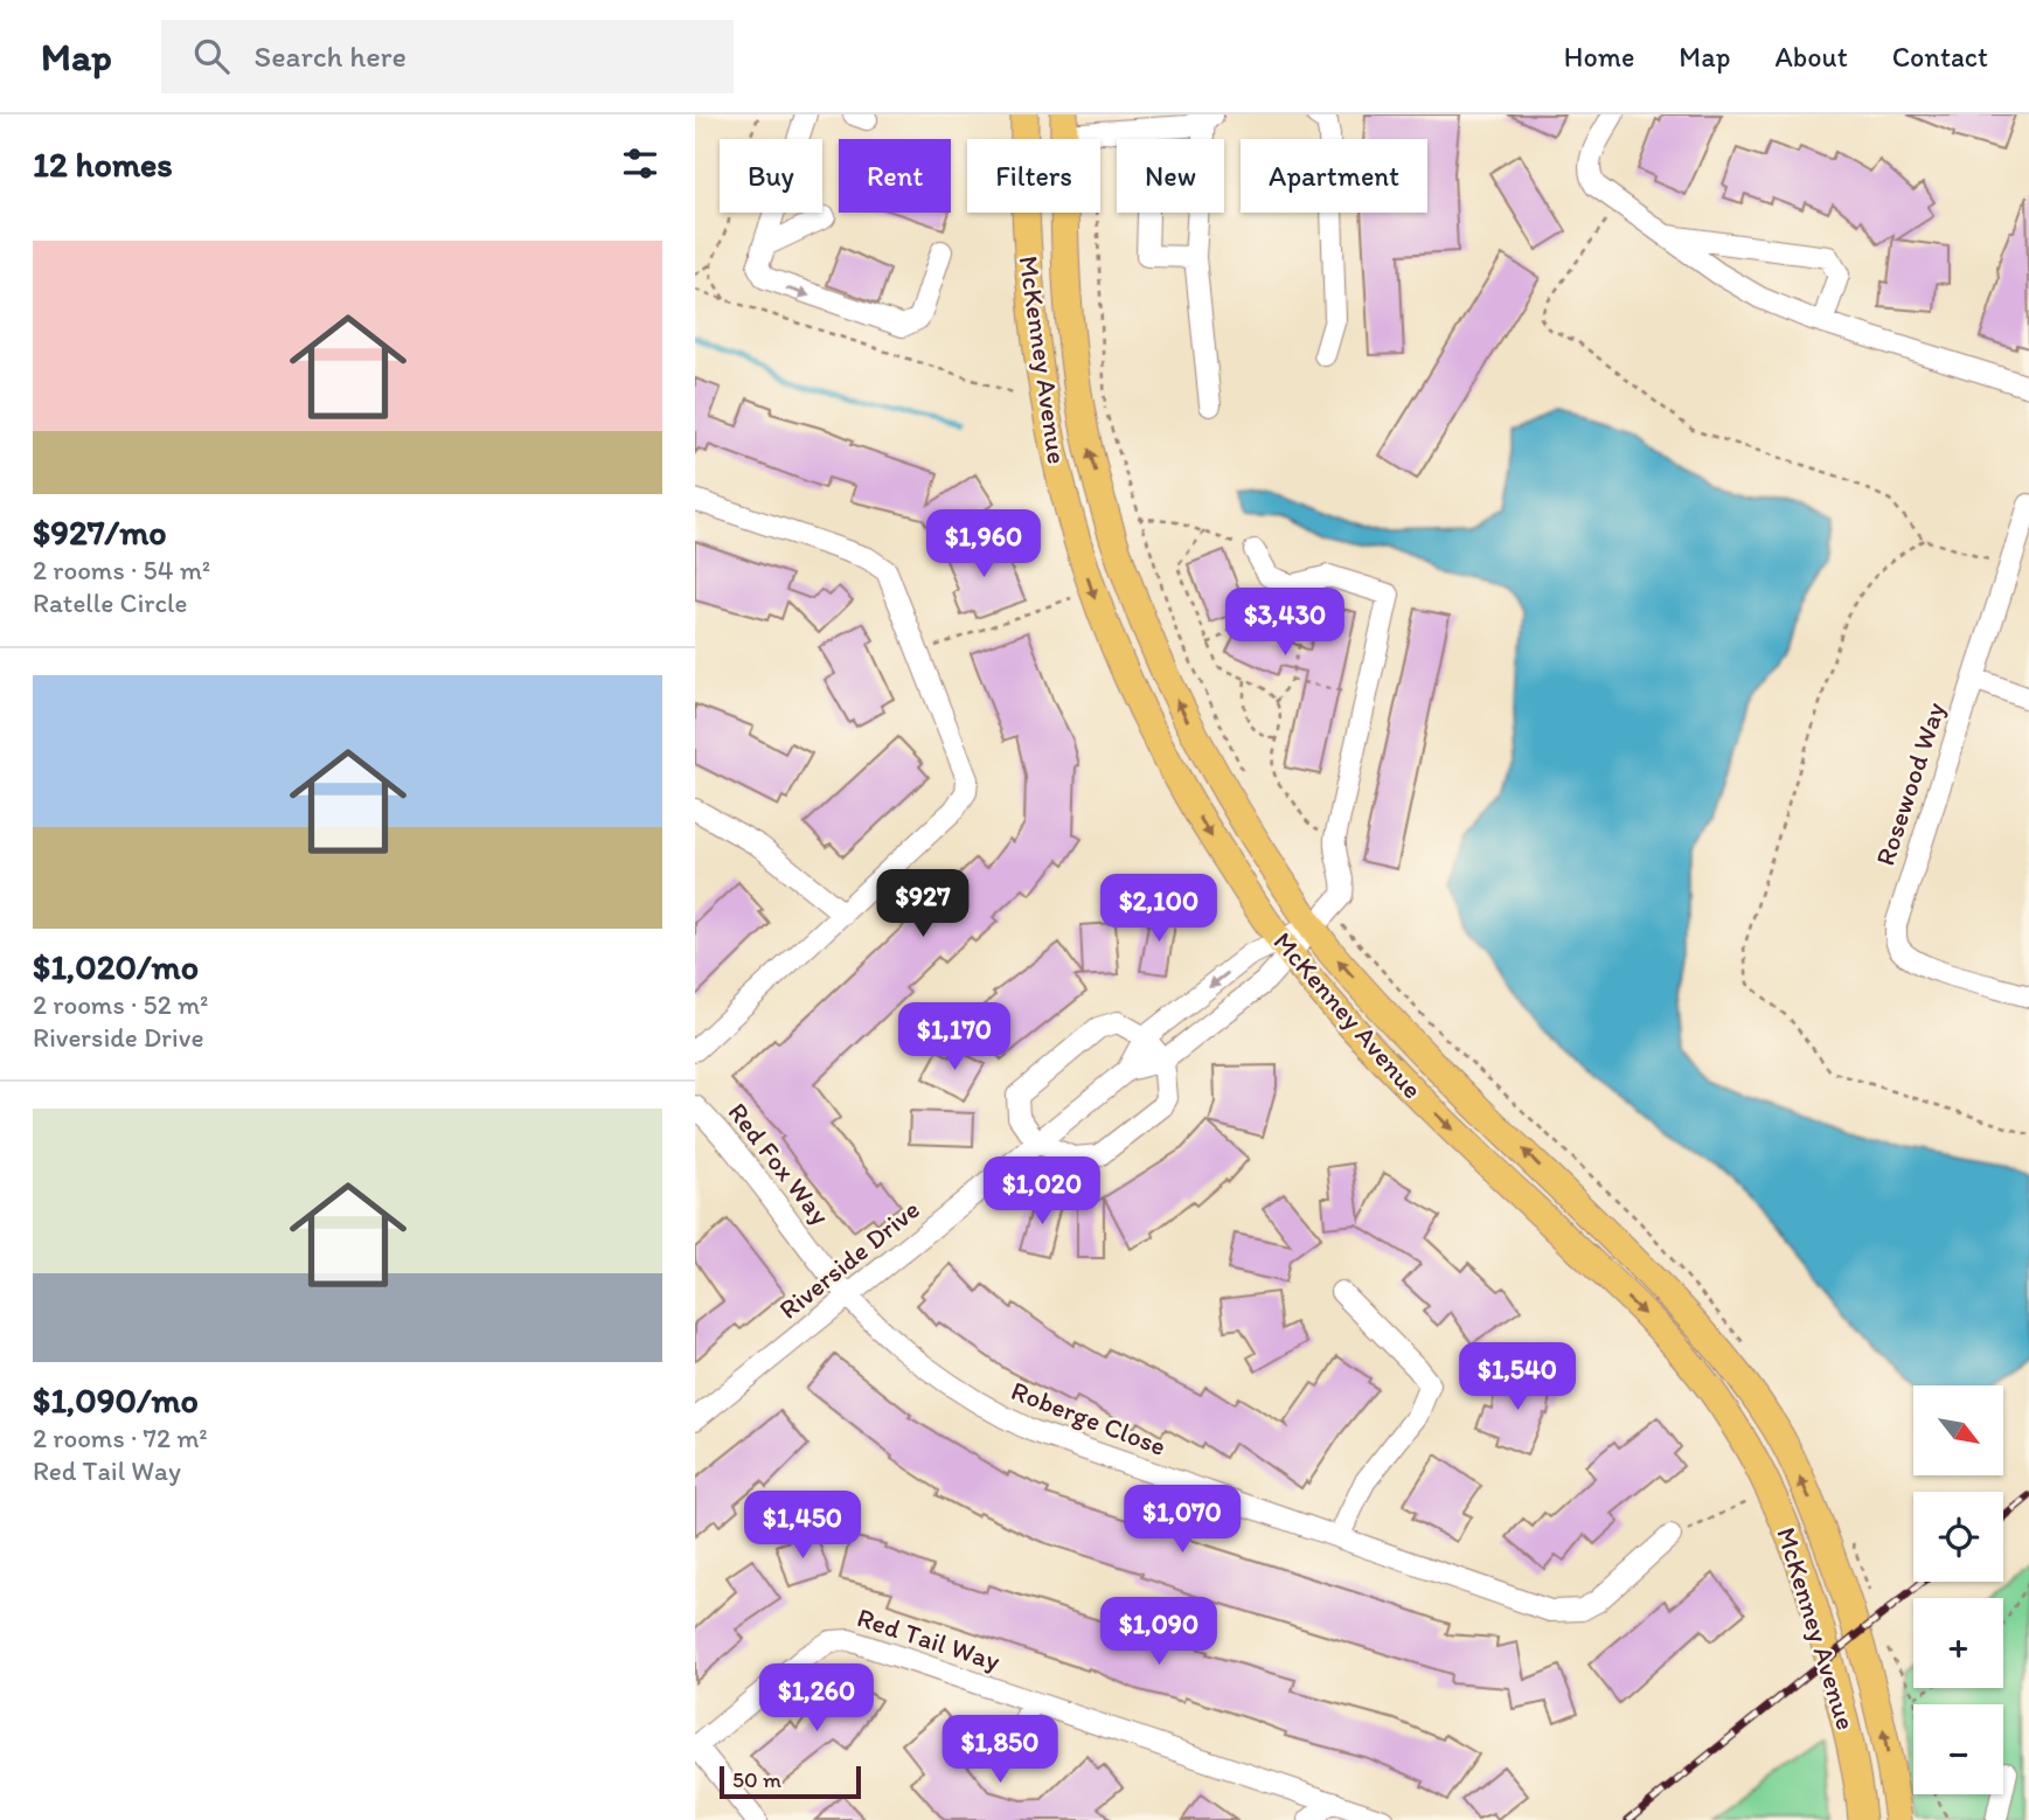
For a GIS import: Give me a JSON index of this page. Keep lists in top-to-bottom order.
{
  "streets": {
    "main road": ["McKenney Avenue"],
    "street": [
      "Rosewood Way",
      "Red Fox Way",
      "Riverside Drive",
      "Roberge Close",
      "Red Tail Way"
    ]
  },
  "crossings": [
    ["McKenney Avenue", "Riverside Drive"],
    ["Red Fox Way", "Riverside Drive"],
    ["Red Fox Way", "Roberge Close"],
    ["Riverside Drive", "Roberge Close"]
  ],
  "scale_bar": "50 m",
  "north": "bottom right",
  "page": {
    "header": "Map",
    "search": "Search here",
    "nav": [
      "Home",
      "Map",
      "About",
      "Contact"
    ],
    "heading": "12 homes",
    "chip": [
      "Buy",
      "Rent",
      "Filters",
      "New",
      "Apartment"
    ],
    "list": [
      {
        "name": "$927/mo",
        "note": "2 rooms · 54 m² · Ratelle Circle"
      },
      {
        "name": "$1,020/mo",
        "note": "2 rooms · 52 m² · Riverside Drive"
      },
      {
        "name": "$1,090/mo",
        "note": "2 rooms · 72 m² · Red Tail Way"
      }
    ],
    "price": [
      "$1,960",
      "$3,430",
      "$927",
      "$2,100",
      "$1,170",
      "$1,020",
      "$1,540",
      "$1,070",
      "$1,450",
      "$1,090",
      "$1,260",
      "$1,850"
    ],
    "map_buttons": ["+", "−"],
    "scale": "50 m"
  }
}
